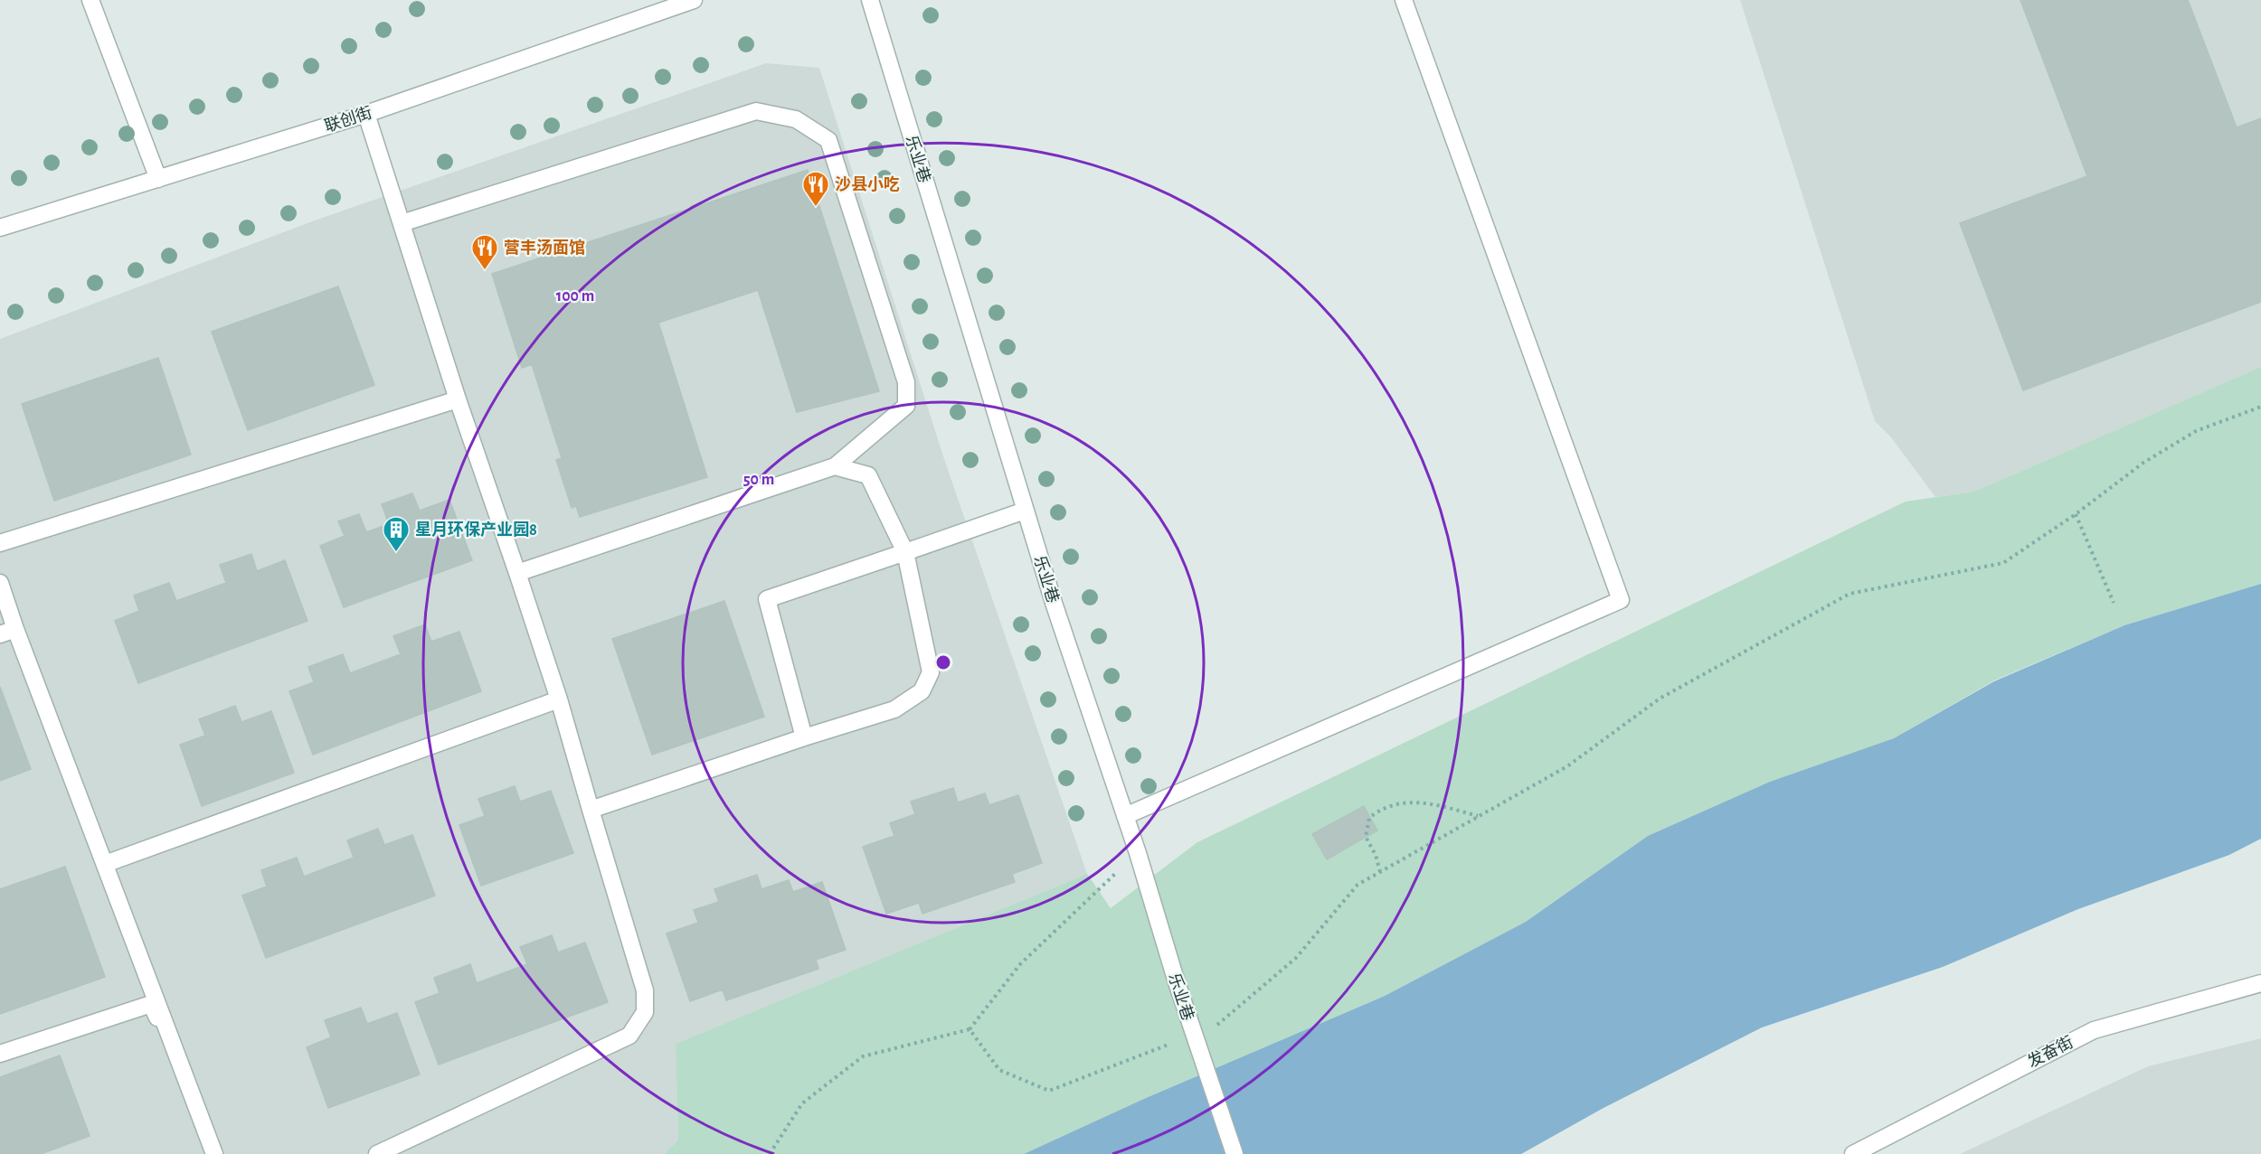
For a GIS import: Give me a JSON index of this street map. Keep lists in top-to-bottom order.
{
  "streets": {
    "street": ["联创街", "乐业巷", "发奋街"]
  },
  "places": {
    "restaurant": ["沙县小吃", "营丰汤面馆"],
    "building": ["星月环保产业园8"]
  },
  "rings": ["100 m", "50 m"]
}
